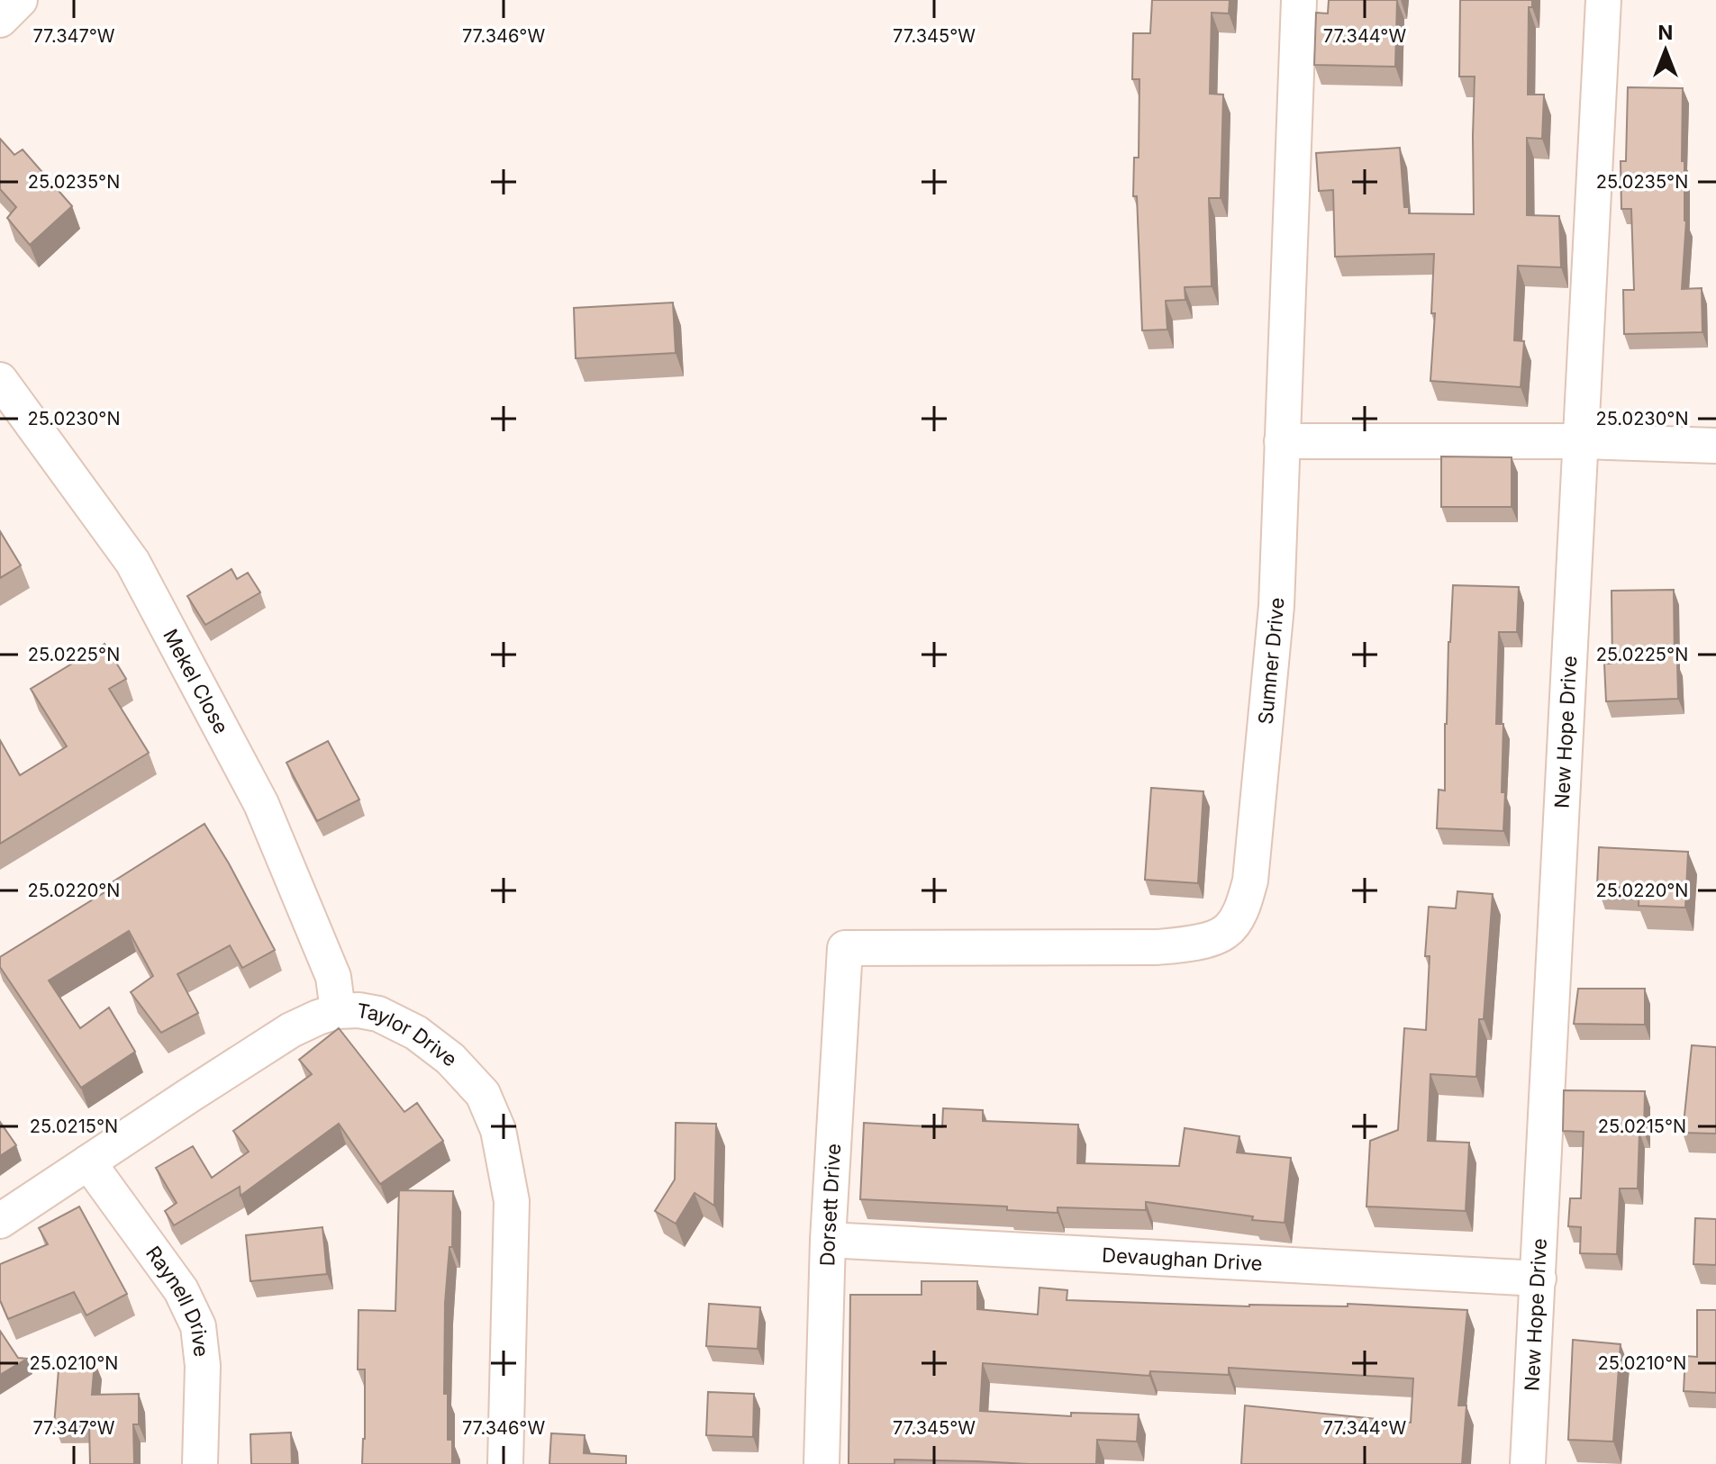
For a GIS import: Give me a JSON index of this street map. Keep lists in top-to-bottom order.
{
  "streets": {
    "street": [
      "Sumner Drive",
      "Mekel Close",
      "New Hope Drive",
      "Taylor Drive",
      "Dorsett Drive",
      "Devaughan Drive",
      "Raynell Drive"
    ]
  },
  "crossings": [
    ["Sumner Drive", "Dorsett Drive"],
    ["Mekel Close", "Taylor Drive"],
    ["New Hope Drive", "Devaughan Drive"],
    ["Taylor Drive", "Raynell Drive"],
    ["Dorsett Drive", "Devaughan Drive"]
  ],
  "north": "top",
  "coordinates": [
    "77.347°W",
    "77.346°W",
    "77.345°W",
    "77.344°W",
    "25.0235°N",
    "25.0230°N",
    "25.0225°N",
    "25.0220°N",
    "25.0215°N",
    "25.0210°N"
  ]
}
